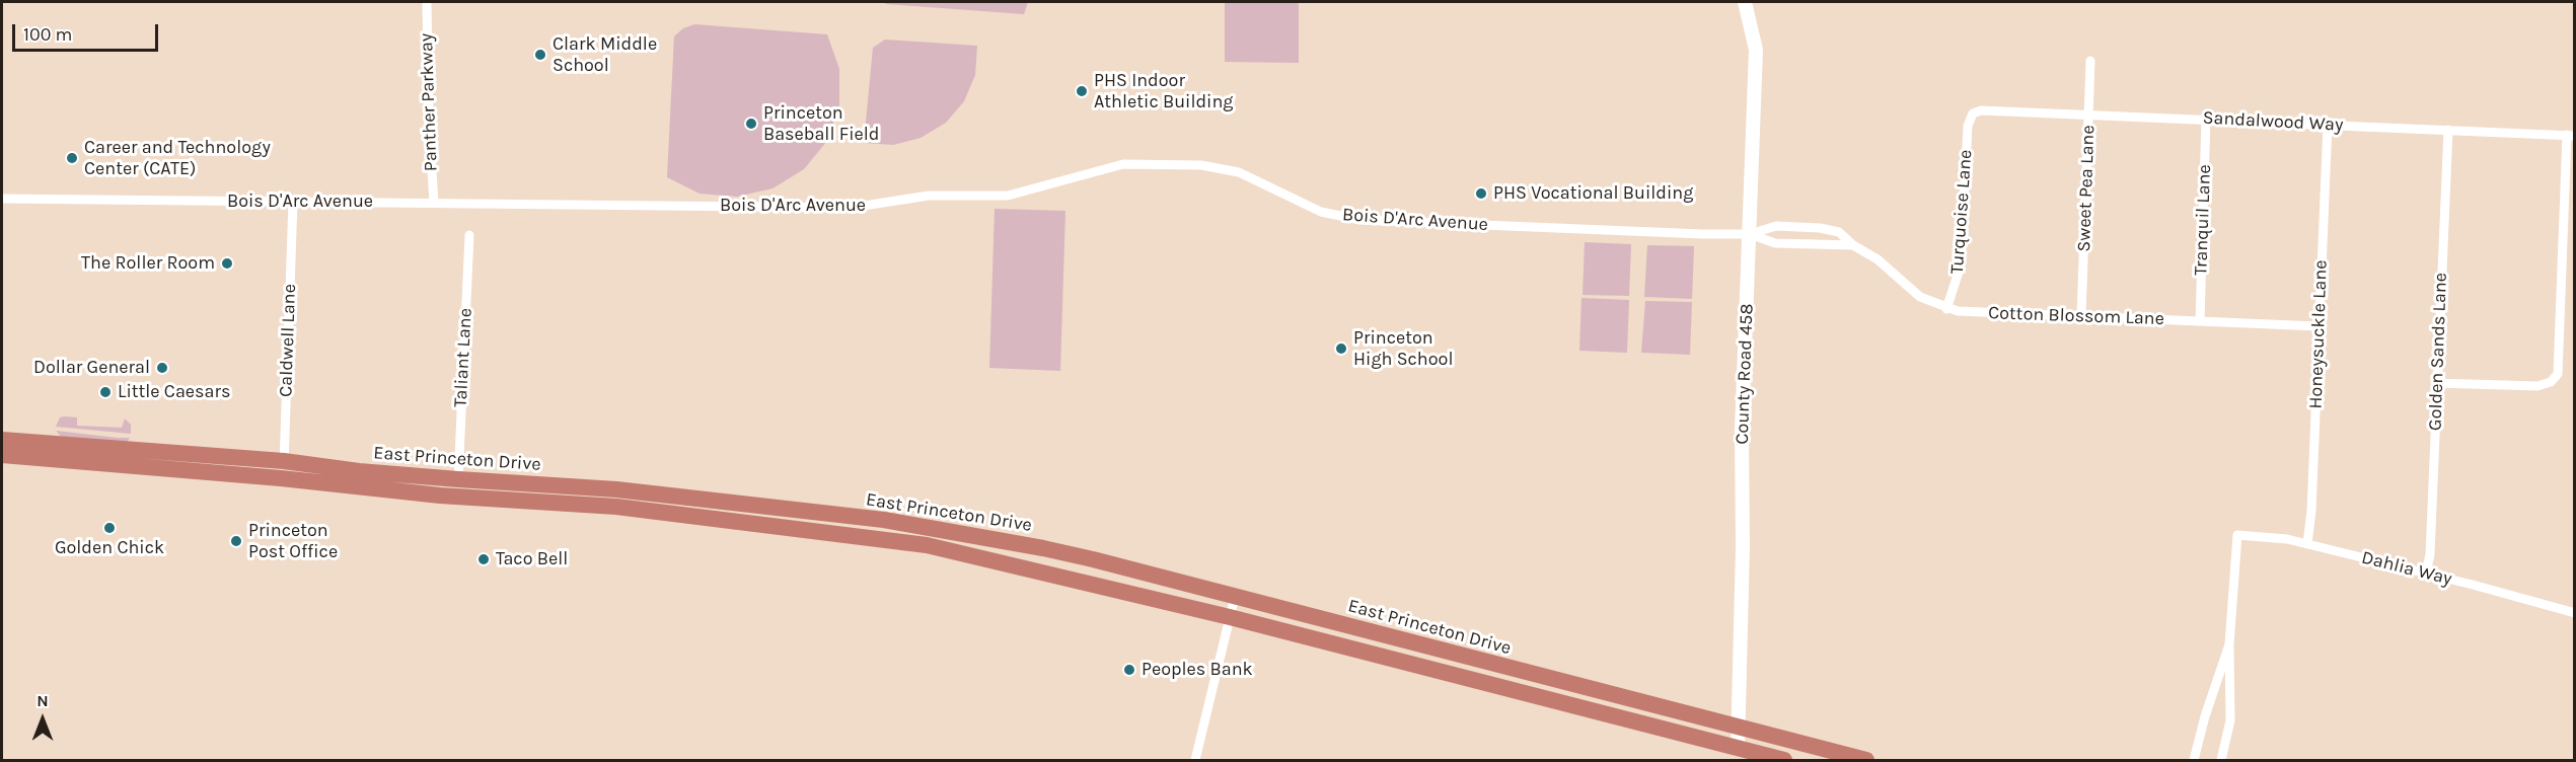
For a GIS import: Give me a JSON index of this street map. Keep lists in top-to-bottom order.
{
  "streets": {
    "highway": ["East Princeton Drive"],
    "street": [
      "Panther Parkway",
      "Sandalwood Way",
      "Sweet Pea Lane",
      "Bois D'Arc Avenue",
      "Turquoise Lane",
      "Tranquil Lane",
      "Cotton Blossom Lane",
      "Honeysuckle Lane",
      "Caldwell Lane",
      "Golden Sands Lane",
      "Taliant Lane",
      "County Road 458",
      "Dahlia Way"
    ]
  },
  "crossings": [
    ["Panther Parkway", "Bois D'Arc Avenue"],
    ["Sandalwood Way", "Sweet Pea Lane"],
    ["Sandalwood Way", "Turquoise Lane"],
    ["Sandalwood Way", "Tranquil Lane"],
    ["Sandalwood Way", "Honeysuckle Lane"],
    ["Sandalwood Way", "Golden Sands Lane"],
    ["Sweet Pea Lane", "Cotton Blossom Lane"],
    ["Bois D'Arc Avenue", "Cotton Blossom Lane"],
    ["Bois D'Arc Avenue", "Caldwell Lane"],
    ["Bois D'Arc Avenue", "County Road 458"],
    ["Turquoise Lane", "Cotton Blossom Lane"],
    ["Tranquil Lane", "Cotton Blossom Lane"],
    ["Cotton Blossom Lane", "Honeysuckle Lane"],
    ["Cotton Blossom Lane", "County Road 458"],
    ["Honeysuckle Lane", "Dahlia Way"],
    ["Caldwell Lane", "East Princeton Drive"],
    ["Golden Sands Lane", "Dahlia Way"],
    ["Taliant Lane", "East Princeton Drive"],
    ["County Road 458", "East Princeton Drive"]
  ],
  "places": [
    "Clark Middle School",
    "PHS Indoor Athletic Building",
    "Princeton Baseball Field",
    "Career and Technology Center (CATE)",
    "PHS Vocational Building",
    "The Roller Room",
    "Princeton High School",
    "Dollar General",
    "Little Caesars",
    "Golden Chick",
    "Princeton Post Office",
    "Taco Bell",
    "Peoples Bank"
  ],
  "scale_bar": "100 m",
  "north": "top"
}
